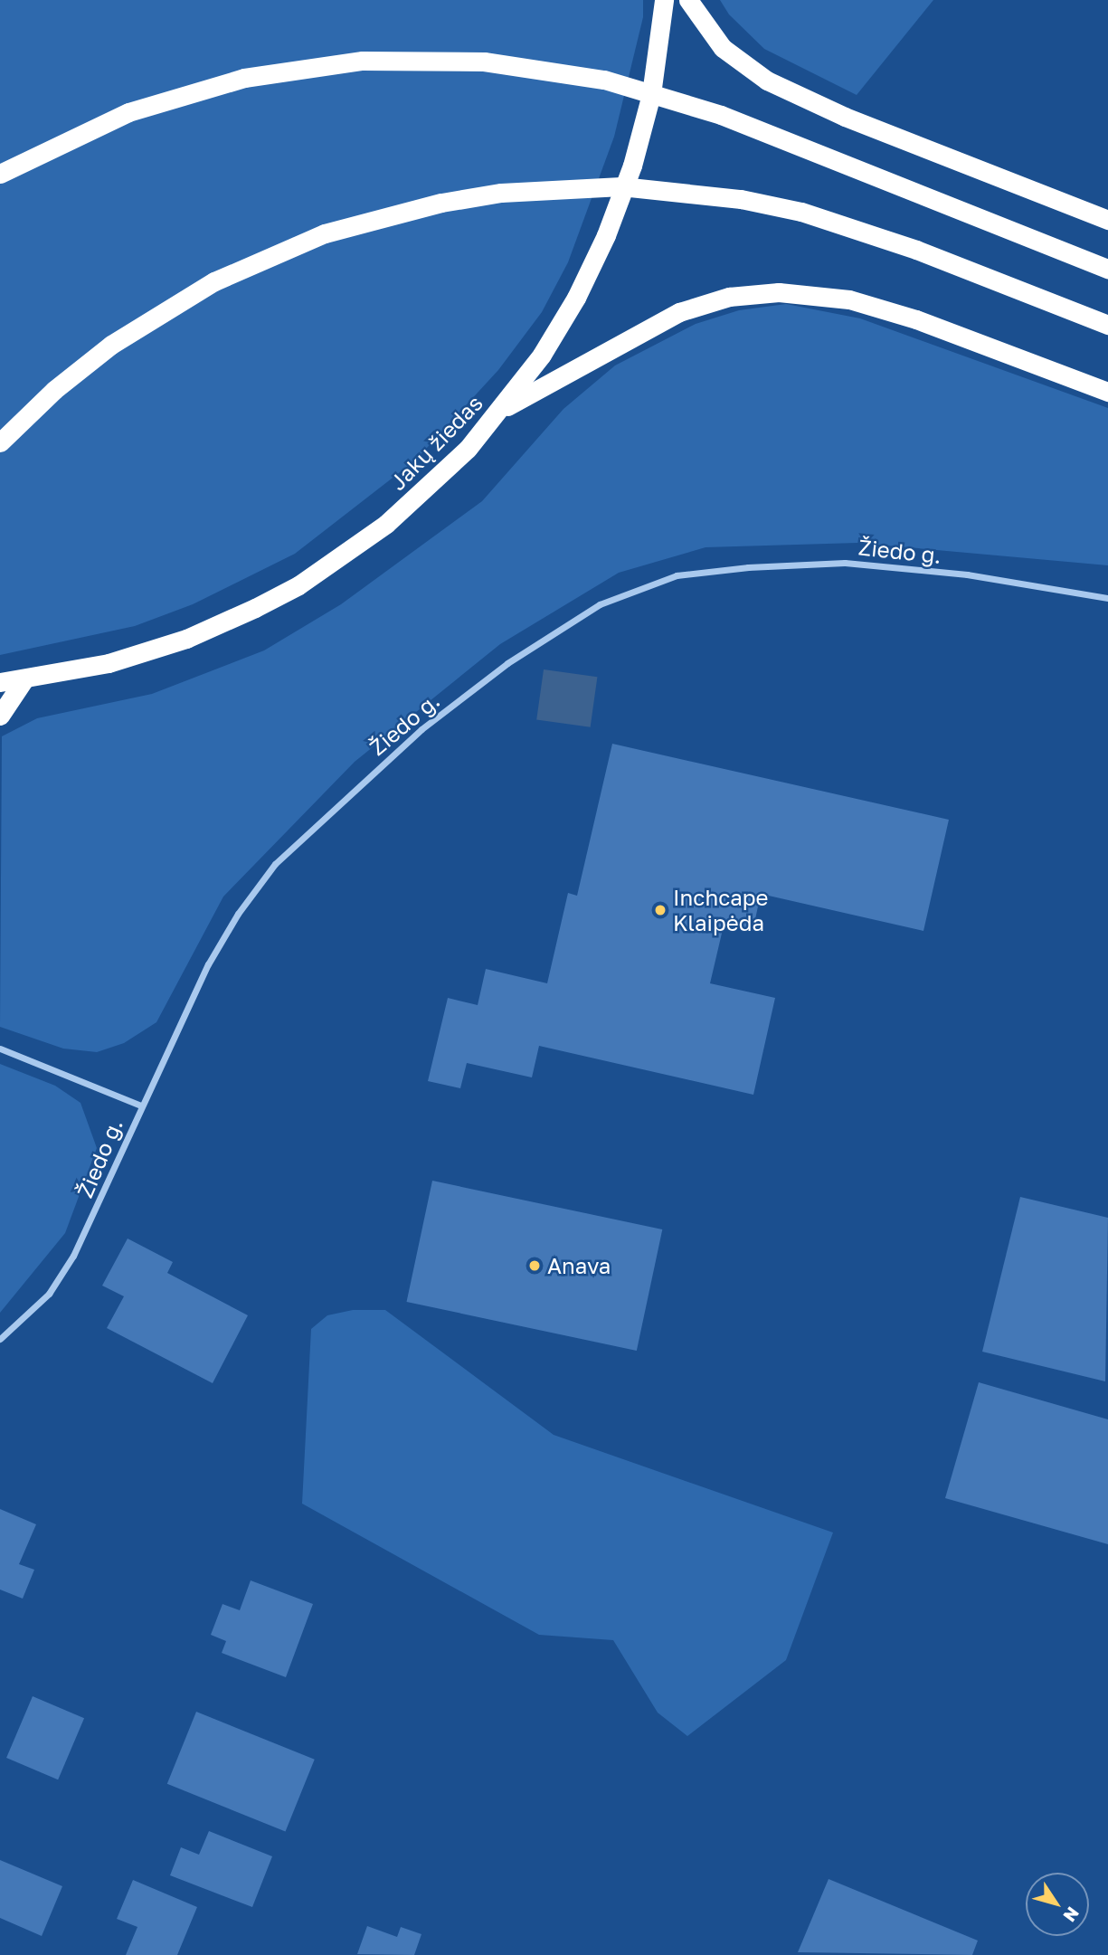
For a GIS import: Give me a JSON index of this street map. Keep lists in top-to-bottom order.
{
  "streets": {
    "highway": ["Jakų žiedas"],
    "street": ["Žiedo g."]
  },
  "places": ["Inchcape Klaipėda", "Anava"],
  "north": "bottom right"
}
